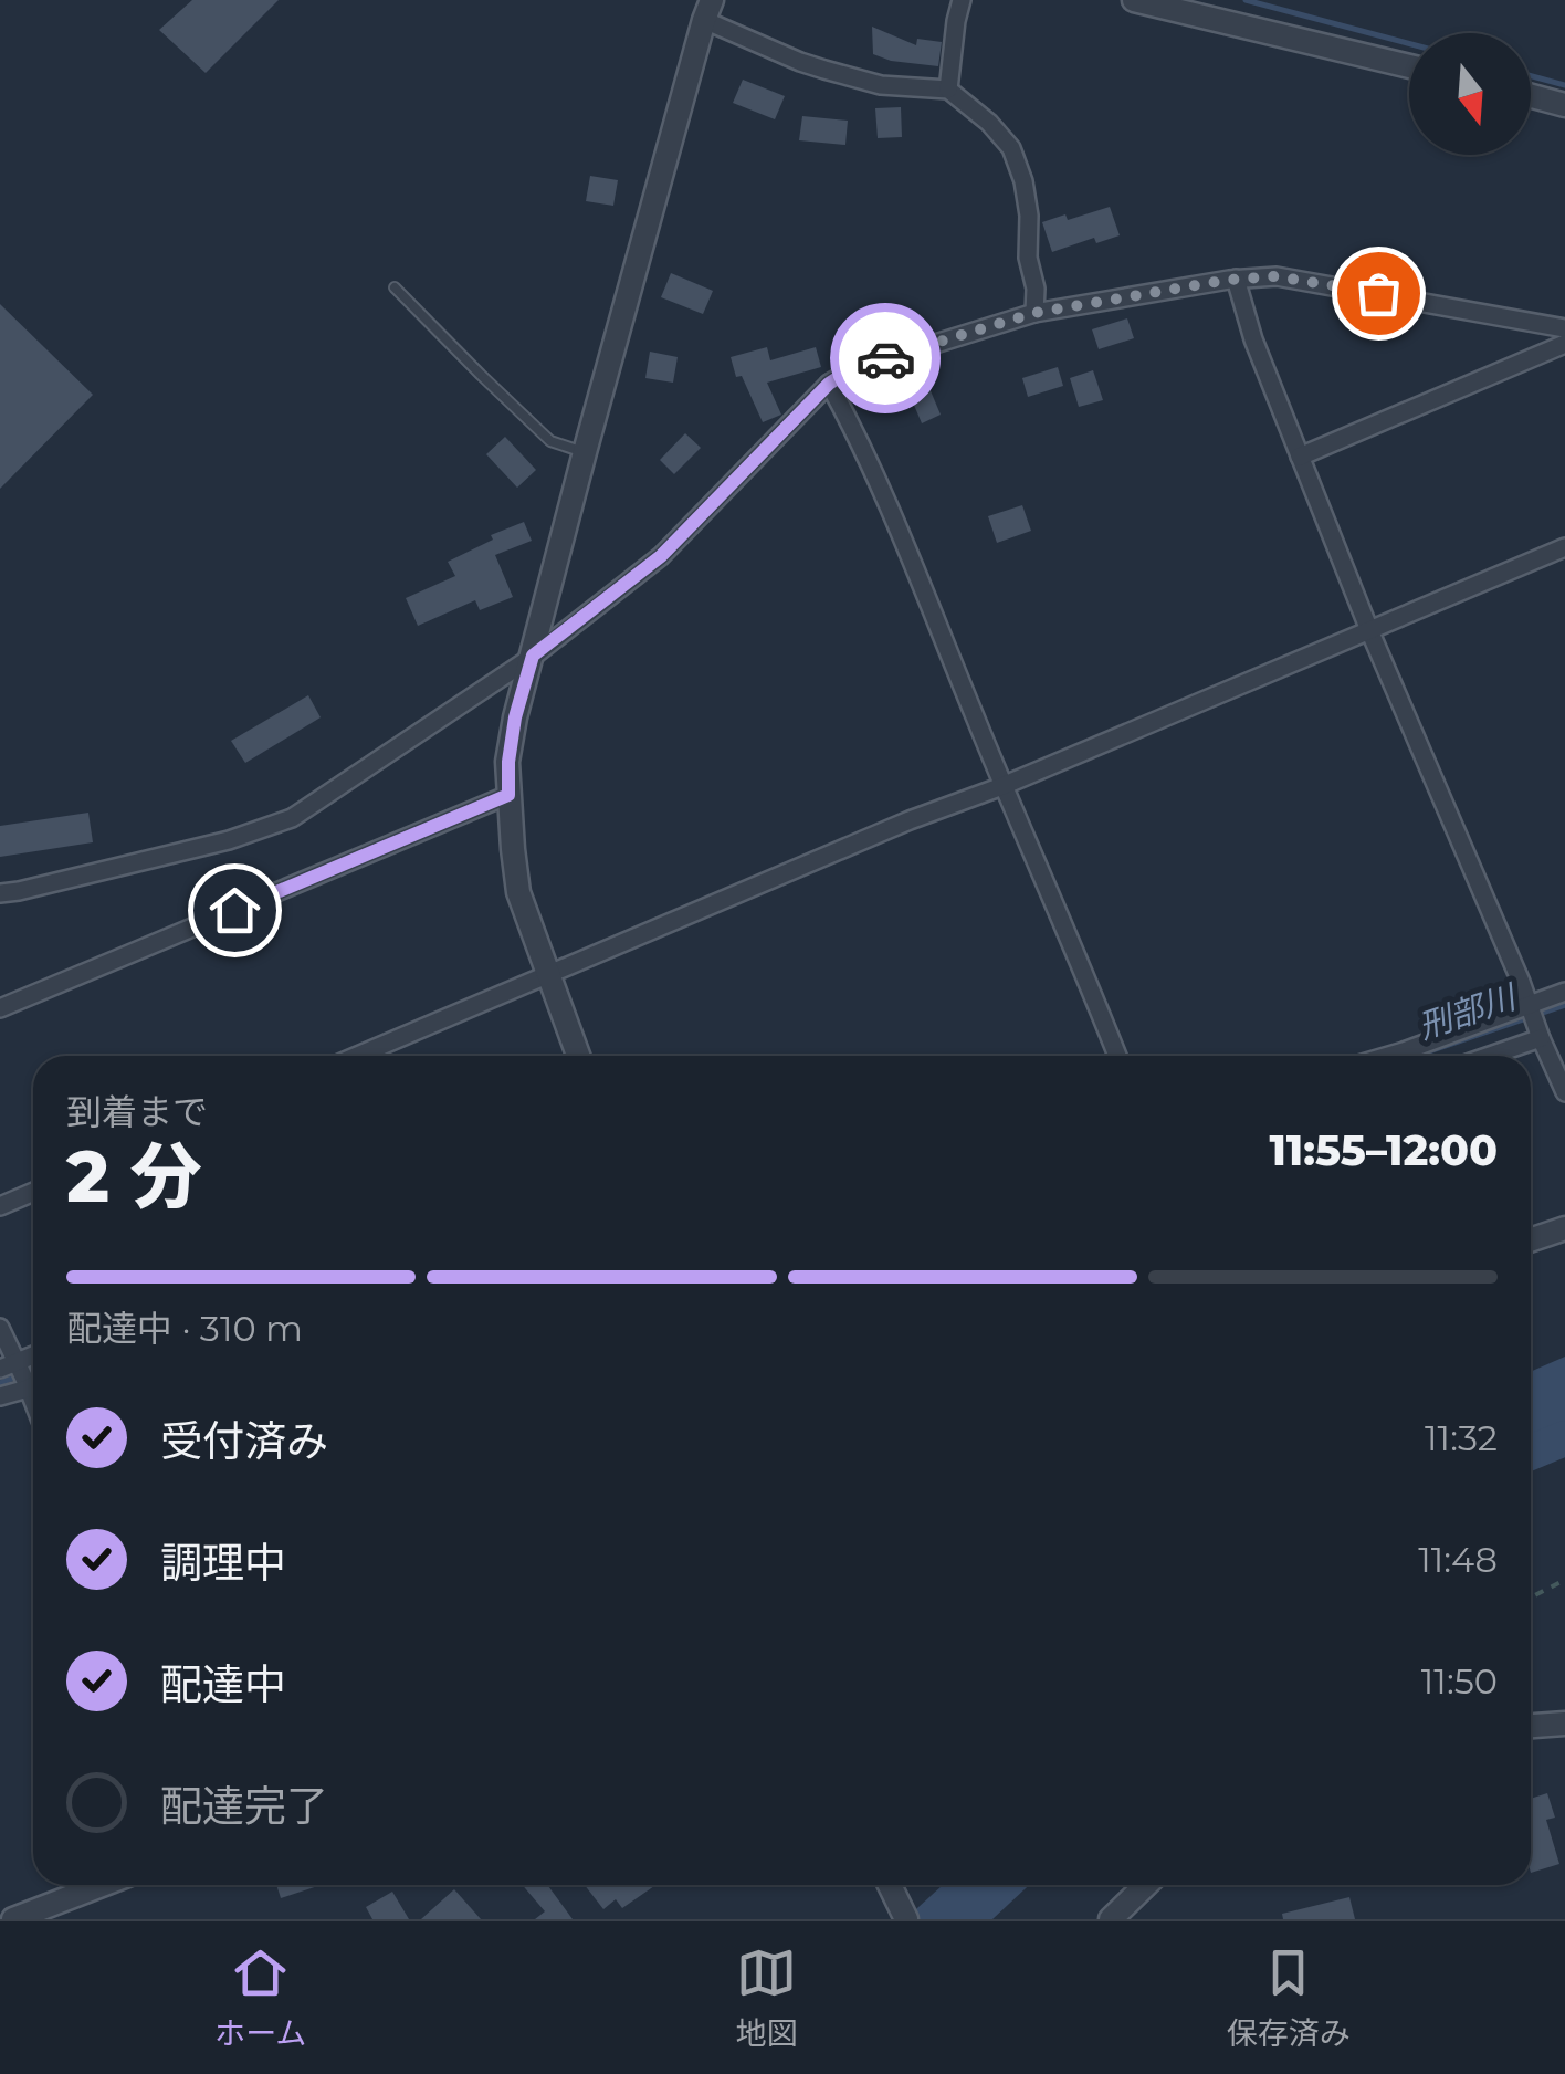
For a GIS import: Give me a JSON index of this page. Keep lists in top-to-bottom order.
{
  "water": ["刑部川"],
  "north": "bottom",
  "page": {
    "heading": ["2 分", "到着まで", "11:55–12:00"],
    "bar": "配達中 · 310 m",
    "list": [
      ["受付済み", "11:32"],
      ["調理中", "11:48"],
      ["配達中", "11:50"],
      "配達完了"
    ],
    "tabs": ["ホーム", "地図", "保存済み"]
  }
}
